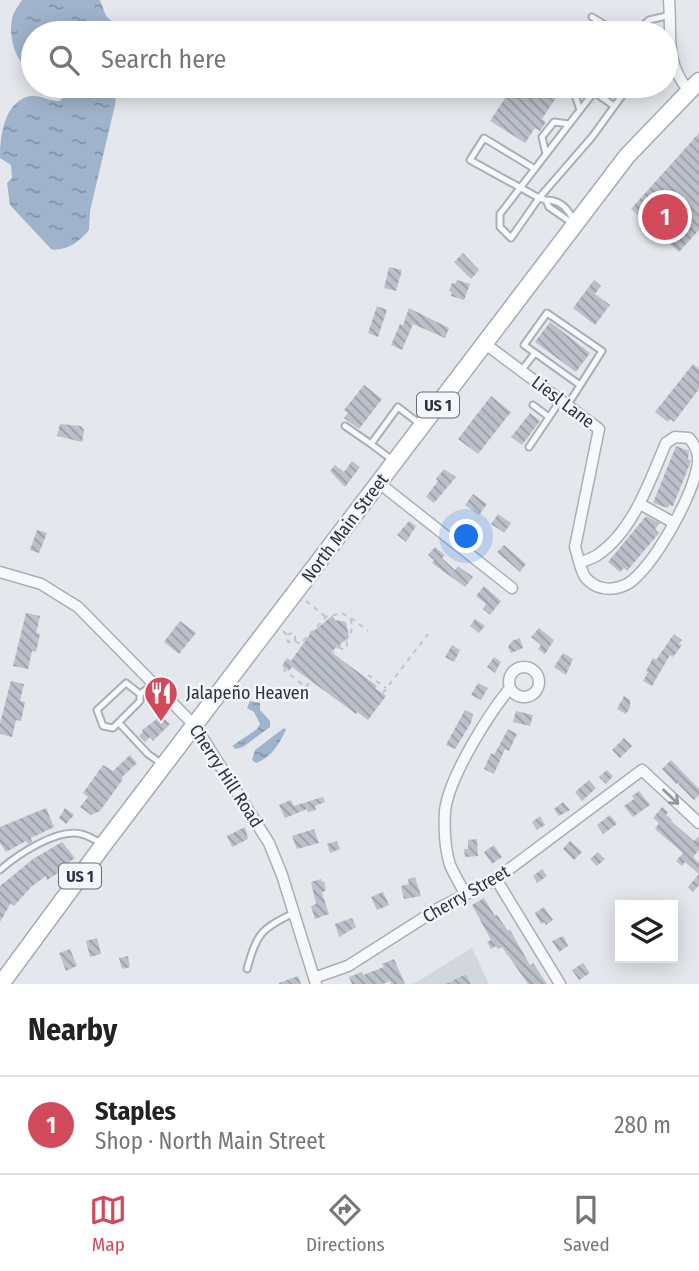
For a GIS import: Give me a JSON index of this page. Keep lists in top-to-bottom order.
{
  "streets": {
    "main road": ["US 1", "North Main Street"],
    "street": ["Liesl Lane", "Cherry Hill Road", "Cherry Street"]
  },
  "crossings": [
    ["Liesl Lane", "North Main Street"],
    ["North Main Street", "Cherry Hill Road"],
    ["Cherry Hill Road", "Cherry Street"]
  ],
  "one_way": ["Cherry Street"],
  "places": {
    "restaurant": ["Jalapeño Heaven"]
  },
  "page": {
    "search": "Search here",
    "pins": "1",
    "heading": "Nearby",
    "list": [
      {
        "mark": "1",
        "name": "Staples",
        "note": "Shop · North Main Street",
        "value": "280 m"
      }
    ],
    "nav": ["Map", "Directions", "Saved"]
  }
}
